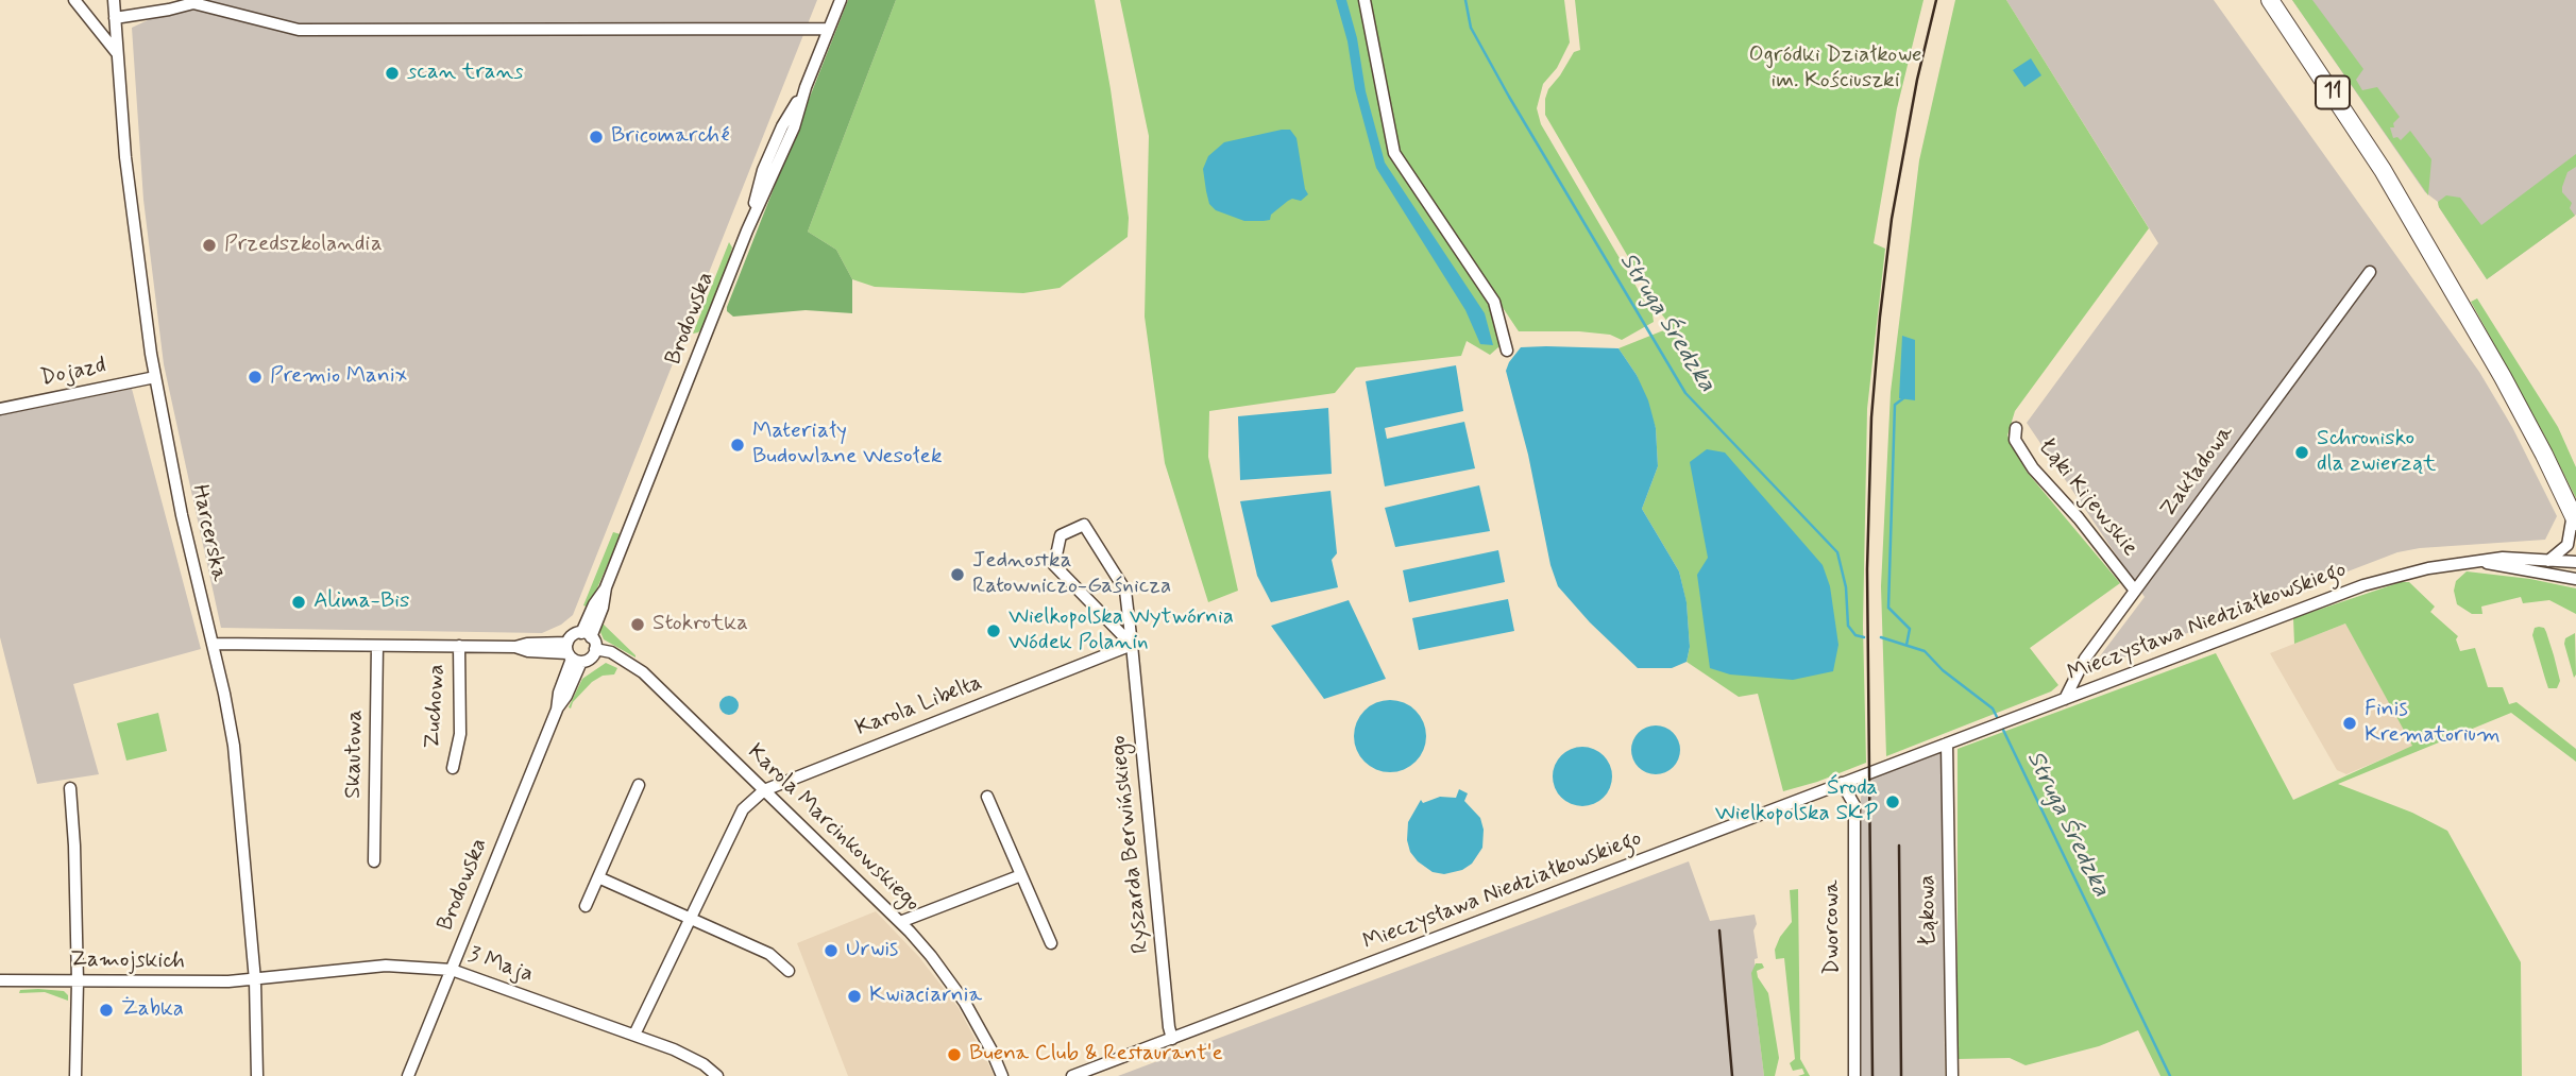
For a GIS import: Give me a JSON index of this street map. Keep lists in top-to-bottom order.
{
  "streets": {
    "highway": ["11"],
    "street": [
      "Brodowska",
      "Dojazd",
      "Zakładowa",
      "Łąki Kijewskie",
      "Harcerska",
      "Mieczysława Niedziałkowskiego",
      "Zuchowa",
      "Karola Libelta",
      "Skautowa",
      "Karola Marcinkowskiego",
      "Ryszarda Berwińskiego",
      "Łąkowa",
      "Dworcowa",
      "Zamojskich",
      "3 Maja"
    ]
  },
  "crossings": [
    ["Brodowska", "Karola Marcinkowskiego"],
    ["Brodowska", "3 Maja"],
    ["Dojazd", "Harcerska"],
    ["Zakładowa", "Łąki Kijewskie"],
    ["Zakładowa", "Mieczysława Niedziałkowskiego"],
    ["Harcerska", "Zamojskich"],
    ["Harcerska", "3 Maja"],
    ["Mieczysława Niedziałkowskiego", "Ryszarda Berwińskiego"],
    ["Mieczysława Niedziałkowskiego", "Łąkowa"],
    ["Mieczysława Niedziałkowskiego", "Dworcowa"],
    ["Karola Libelta", "Karola Marcinkowskiego"],
    ["Karola Libelta", "Ryszarda Berwińskiego"],
    ["Zamojskich", "3 Maja"]
  ],
  "water": ["Struga Średzka"],
  "parks": ["Ogródki Działkowe im. Kościuszki"],
  "places": [
    "scan trans",
    "Bricomarché",
    "Przedszkolandia",
    "Premio Manix",
    "Materiały Budowlane Wesołek",
    "Schronisko dla zwierząt",
    "Jednostka Ratowniczo-Gaśnicza",
    "Alima-Bis",
    "Stokrotka",
    "Wielkopolska Wytwórnia Wódek Polanin",
    "Finis Krematorium",
    "Środa Wielkopolska SKP",
    "Urwis",
    "Kwiaciarnia",
    "Żabka",
    "Buena Club & Restaurant'e"
  ]
}
